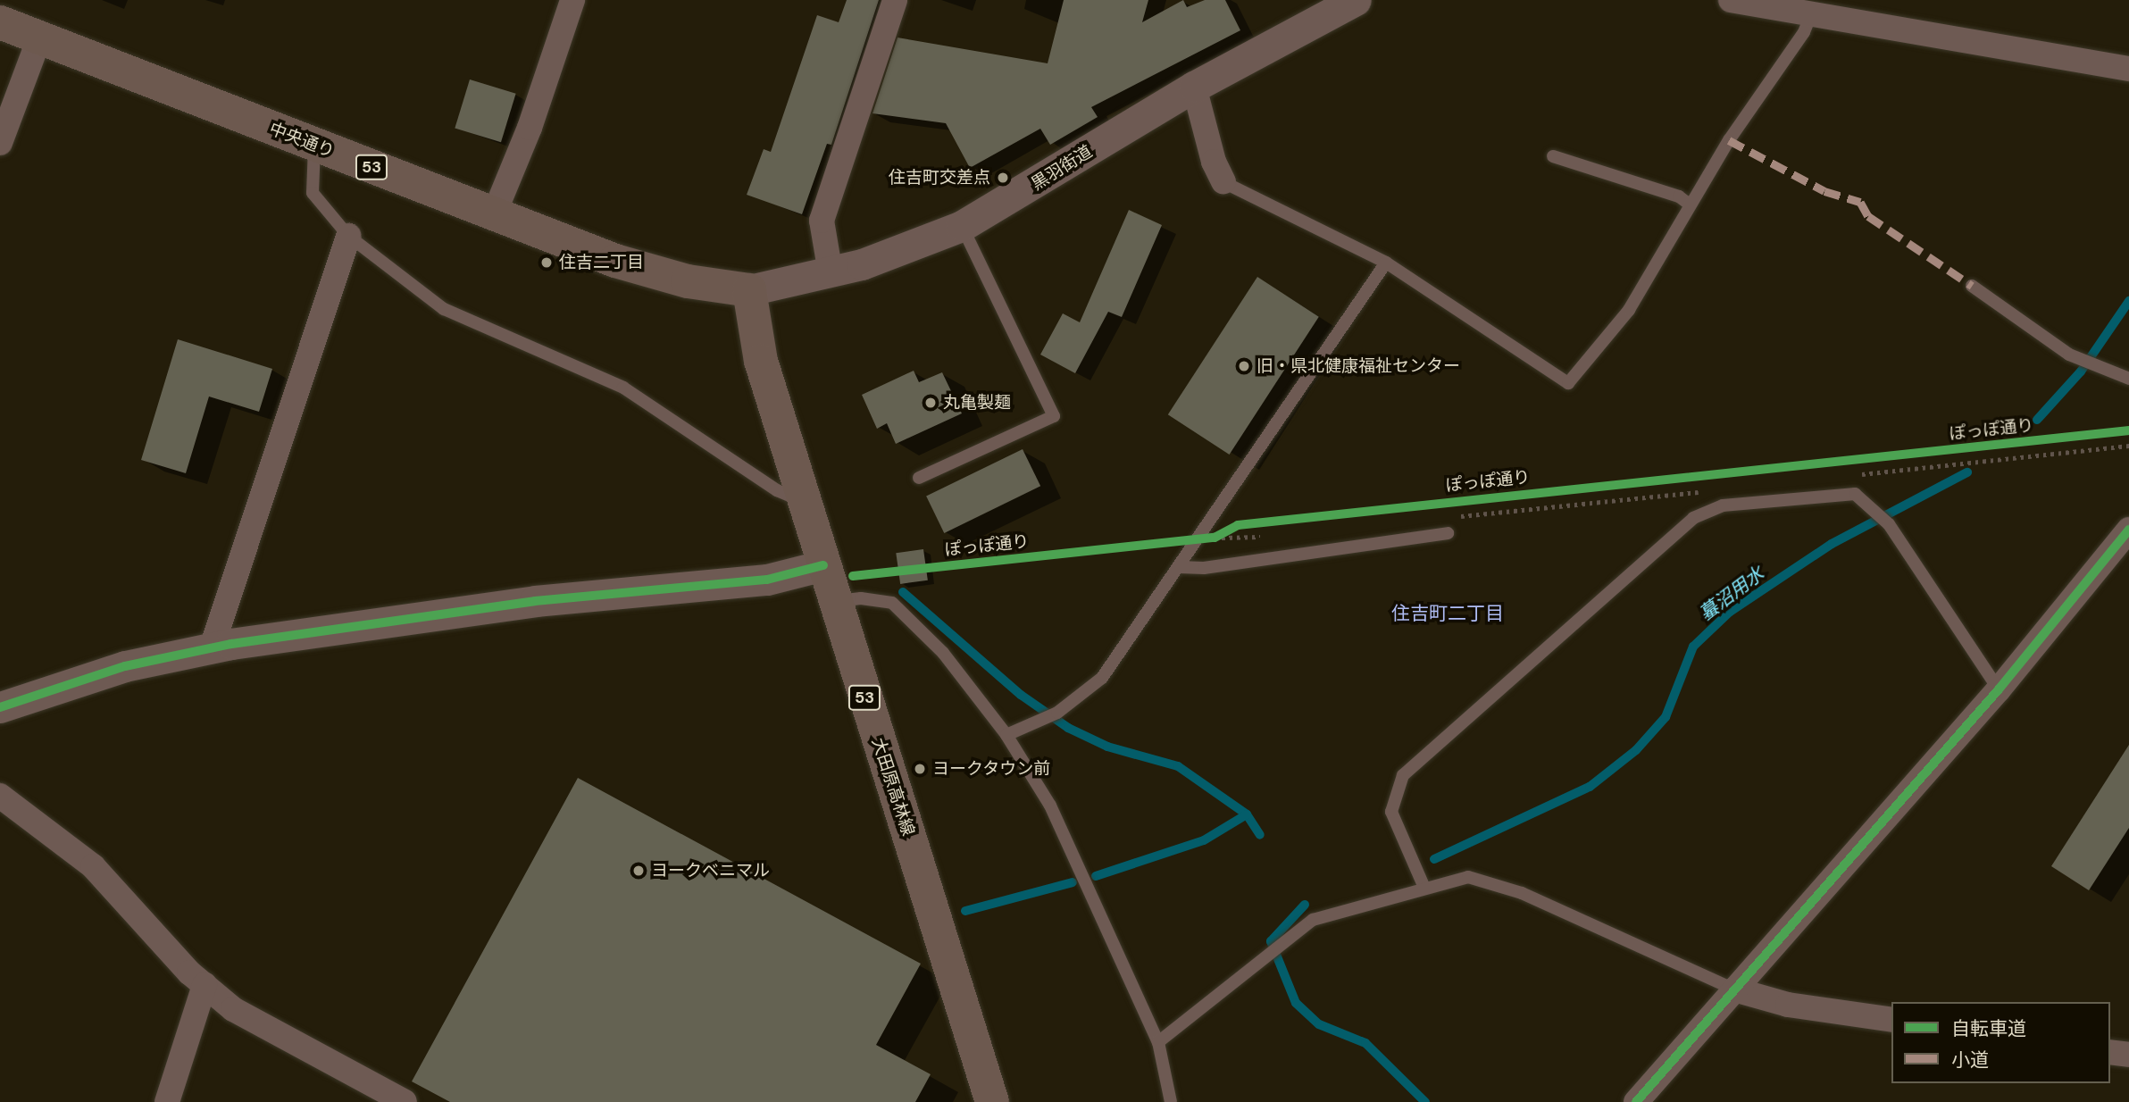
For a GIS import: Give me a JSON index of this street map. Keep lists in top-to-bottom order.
{
  "streets": {
    "main road": ["中央通り", "53", "大田原高林線"],
    "street": ["黒羽街道"],
    "cycle path": ["ぽっぽ通り"]
  },
  "crossings": [
    ["中央通り", "黒羽街道"],
    ["中央通り", "大田原高林線"],
    ["黒羽街道", "大田原高林線"]
  ],
  "districts": ["住吉町二丁目"],
  "water": ["蟇沼用水"],
  "places": [
    "住吉町交差点",
    "住吉二丁目",
    "旧・県北健康福祉センター",
    "丸亀製麺",
    "ヨークタウン前",
    "ヨークベニマル"
  ],
  "legend": ["自転車道", "小道"]
}
